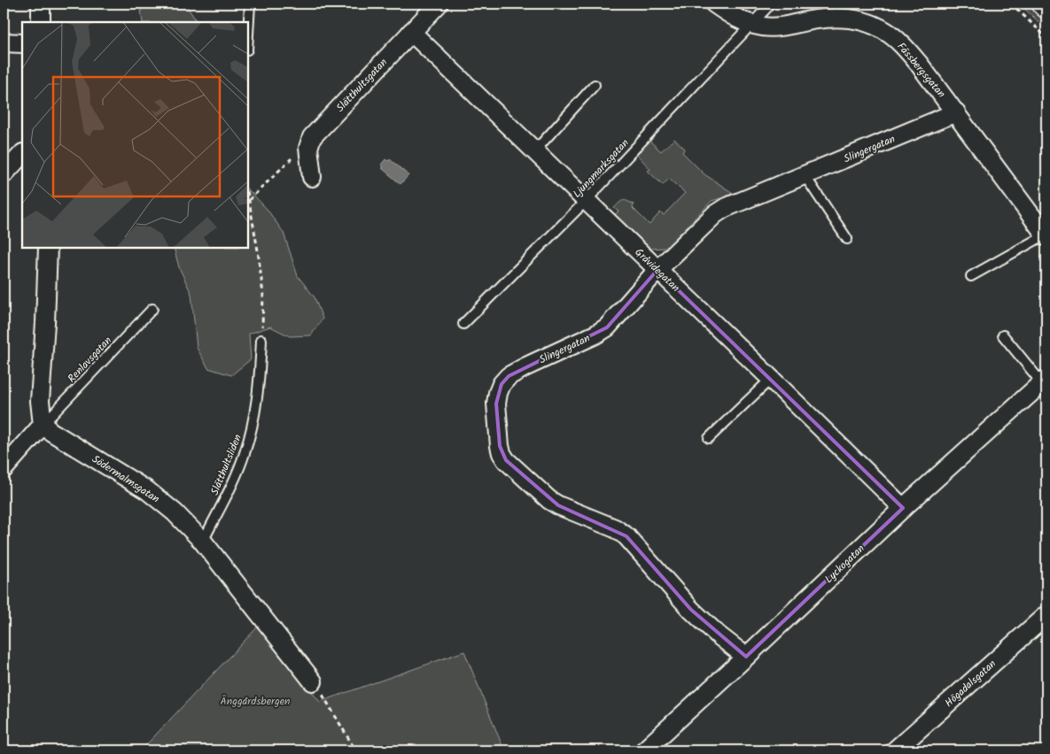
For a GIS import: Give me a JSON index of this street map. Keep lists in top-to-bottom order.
{
  "streets": {
    "street": [
      "Fässbergsgatan",
      "Slätthultsgatan",
      "Slingergatan",
      "Gråvidegatan",
      "Södermalmsgatan",
      "Lyckogatan",
      "Högadalsgatan"
    ],
    "lane": ["Ljungmarksgatan", "Renlavsgatan", "Slätthultsliden"]
  },
  "crossings": [
    ["Fässbergsgatan", "Slingergatan"],
    ["Fässbergsgatan", "Ljungmarksgatan"],
    ["Slätthultsgatan", "Gråvidegatan"],
    ["Slingergatan", "Gråvidegatan"],
    ["Slingergatan", "Lyckogatan"],
    ["Ljungmarksgatan", "Gråvidegatan"],
    ["Gråvidegatan", "Lyckogatan"],
    ["Renlavsgatan", "Södermalmsgatan"],
    ["Slätthultsliden", "Södermalmsgatan"]
  ],
  "parks": ["Änggårdsbergen"]
}
